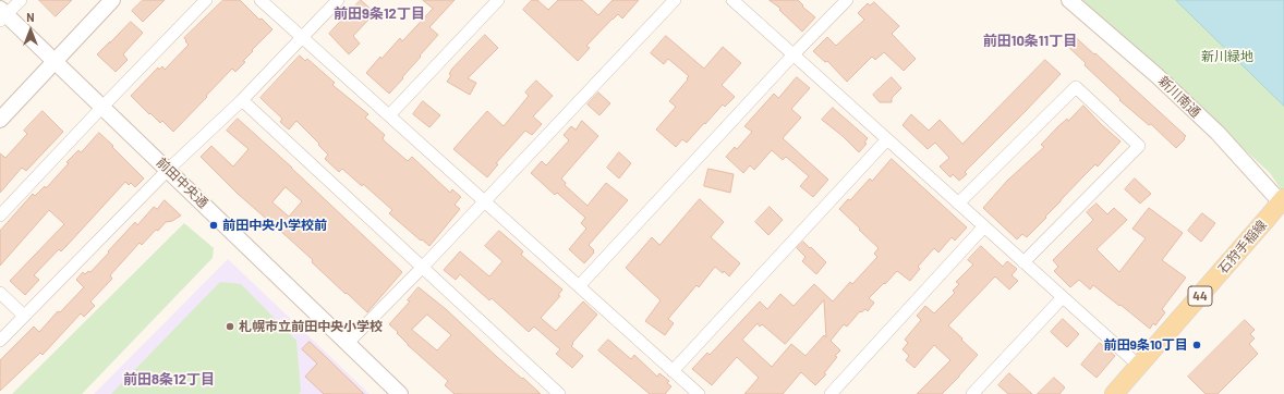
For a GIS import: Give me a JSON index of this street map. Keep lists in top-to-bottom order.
{
  "streets": {
    "main road": ["石狩手稲線", "44"],
    "street": ["新川南通", "前田中央通"]
  },
  "crossings": [
    ["新川南通", "石狩手稲線"]
  ],
  "districts": ["前田9条12丁目", "前田10条11丁目", "前田8条12丁目"],
  "parks": ["新川緑地"],
  "places": ["前田中央小学校前", "札幌市立前田中央小学校", "前田9条10丁目"],
  "north": "top"
}
